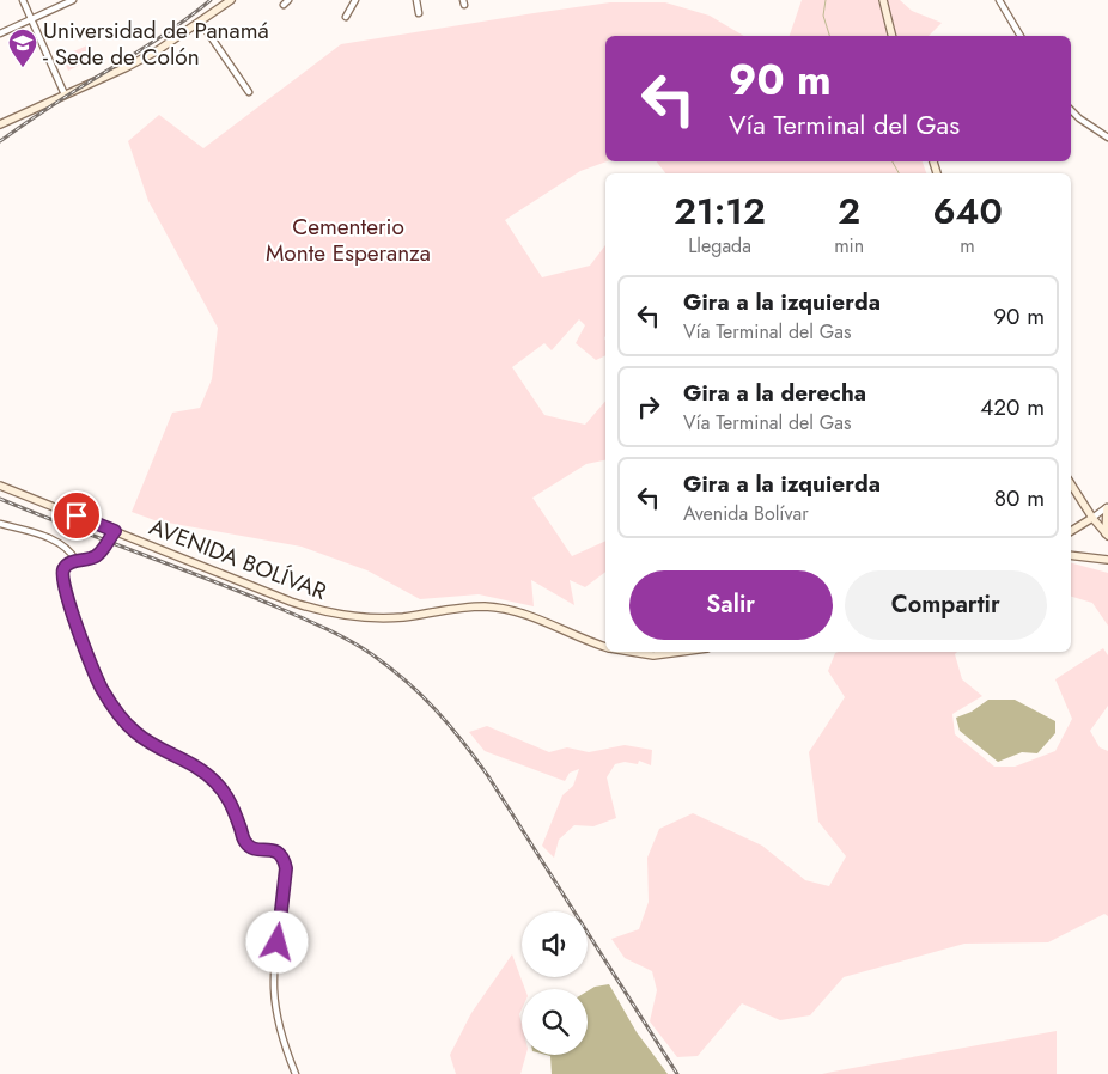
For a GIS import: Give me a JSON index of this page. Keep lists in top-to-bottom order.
{
  "streets": {
    "main road": ["AVENIDA BOLÍVAR"]
  },
  "parks": ["Cementerio Monte Esperanza"],
  "places": {
    "school or university": ["Universidad de Panamá - Sede de Colón"]
  },
  "page": {
    "turn": ["90 m", "Vía Terminal del Gas"],
    "eta": [
      "21:12",
      "Llegada",
      "2",
      "min",
      "640",
      "m"
    ],
    "list": [
      {
        "name": "Gira a la izquierda",
        "note": "Vía Terminal del Gas",
        "value": "90 m"
      },
      {
        "name": "Gira a la derecha",
        "note": "Vía Terminal del Gas",
        "value": "420 m"
      },
      {
        "name": "Gira a la izquierda",
        "note": "Avenida Bolívar",
        "value": "80 m"
      }
    ],
    "buttons": ["Salir", "Compartir"]
  }
}
